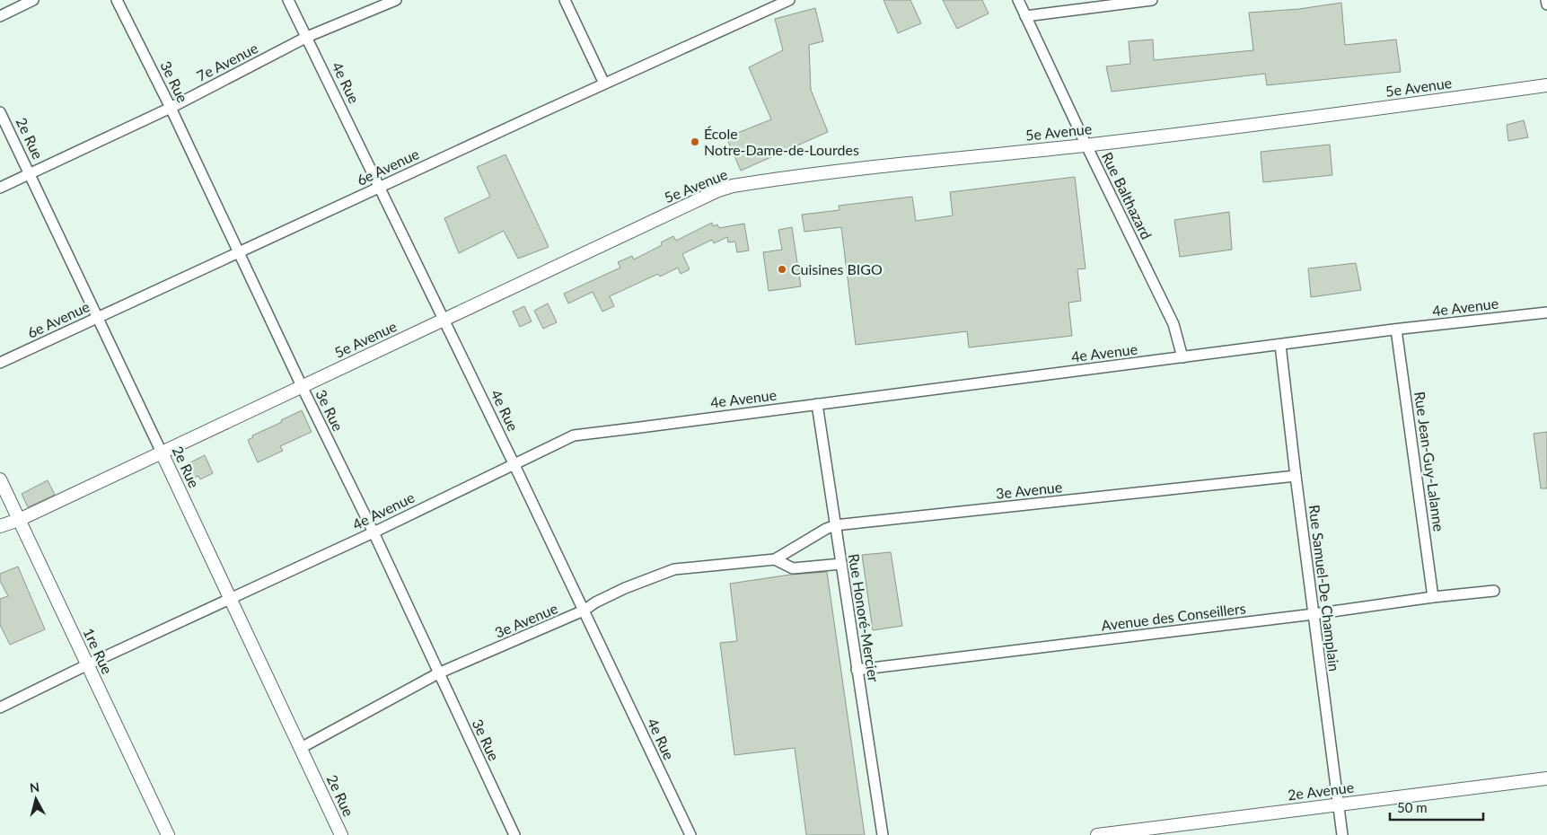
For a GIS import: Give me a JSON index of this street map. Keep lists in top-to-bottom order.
{
  "streets": {
    "street": [
      "7e Avenue",
      "3e Rue",
      "4e Rue",
      "5e Avenue",
      "2e Rue",
      "6e Avenue",
      "Rue Balthazard",
      "4e Avenue",
      "Rue Jean-Guy-Lalanne",
      "3e Avenue",
      "Rue Samuel-De Champlain",
      "Avenue des Conseillers",
      "Rue Honoré-Mercier",
      "1re Rue",
      "2e Avenue"
    ]
  },
  "crossings": [
    ["7e Avenue", "3e Rue"],
    ["7e Avenue", "4e Rue"],
    ["7e Avenue", "2e Rue"],
    ["3e Rue", "5e Avenue"],
    ["3e Rue", "6e Avenue"],
    ["3e Rue", "4e Avenue"],
    ["3e Rue", "3e Avenue"],
    ["4e Rue", "5e Avenue"],
    ["4e Rue", "6e Avenue"],
    ["4e Rue", "4e Avenue"],
    ["4e Rue", "3e Avenue"],
    ["5e Avenue", "2e Rue"],
    ["5e Avenue", "Rue Balthazard"],
    ["5e Avenue", "1re Rue"],
    ["2e Rue", "6e Avenue"],
    ["2e Rue", "4e Avenue"],
    ["2e Rue", "3e Avenue"],
    ["Rue Balthazard", "4e Avenue"],
    ["4e Avenue", "Rue Jean-Guy-Lalanne"],
    ["4e Avenue", "Rue Samuel-De Champlain"],
    ["4e Avenue", "Rue Honoré-Mercier"],
    ["4e Avenue", "1re Rue"],
    ["Rue Jean-Guy-Lalanne", "Avenue des Conseillers"],
    ["3e Avenue", "Rue Samuel-De Champlain"],
    ["3e Avenue", "Rue Honoré-Mercier"],
    ["Rue Samuel-De Champlain", "Avenue des Conseillers"],
    ["Rue Samuel-De Champlain", "2e Avenue"],
    ["Avenue des Conseillers", "Rue Honoré-Mercier"]
  ],
  "places": ["École Notre-Dame-de-Lourdes", "Cuisines BIGO"],
  "scale_bar": "50 m",
  "north": "top"
}
